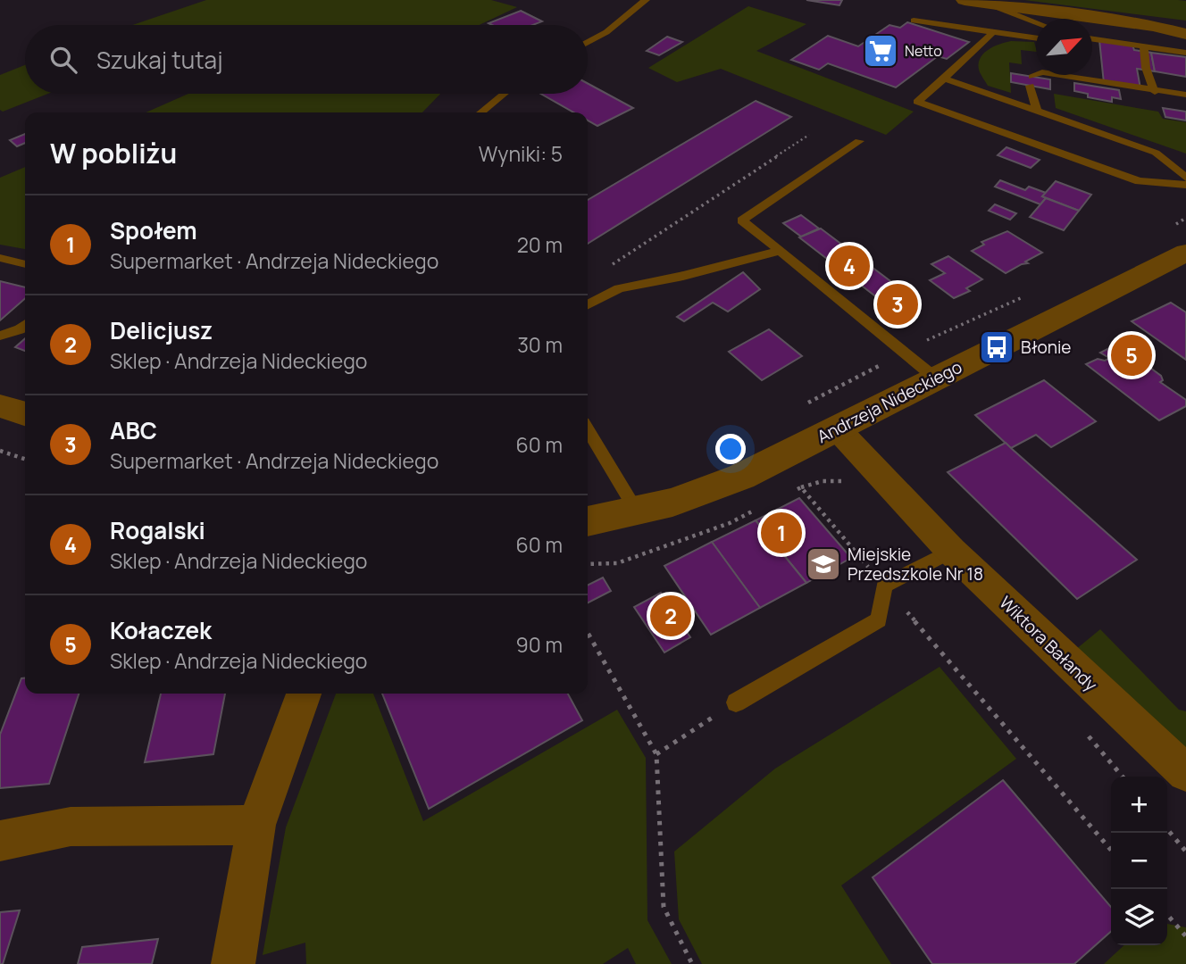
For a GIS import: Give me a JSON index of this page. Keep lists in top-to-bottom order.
{
  "streets": {
    "street": ["Andrzeja Nideckiego", "Wiktora Bałandy"]
  },
  "crossings": [
    ["Andrzeja Nideckiego", "Wiktora Bałandy"]
  ],
  "places": {
    "supermarket": ["Netto"],
    "bus stop": ["Błonie"],
    "school or university": ["Miejskie Przedszkole Nr 18"]
  },
  "north": "top right",
  "page": {
    "search": "Szukaj tutaj",
    "heading": ["W pobliżu", "Wyniki: 5"],
    "list": [
      {
        "mark": "1",
        "name": "Społem",
        "note": "Supermarket · Andrzeja Nideckiego",
        "value": "20 m"
      },
      {
        "mark": "2",
        "name": "Delicjusz",
        "note": "Sklep · Andrzeja Nideckiego",
        "value": "30 m"
      },
      {
        "mark": "3",
        "name": "ABC",
        "note": "Supermarket · Andrzeja Nideckiego",
        "value": "60 m"
      },
      {
        "mark": "4",
        "name": "Rogalski",
        "note": "Sklep · Andrzeja Nideckiego",
        "value": "60 m"
      },
      {
        "mark": "5",
        "name": "Kołaczek",
        "note": "Sklep · Andrzeja Nideckiego",
        "value": "90 m"
      }
    ],
    "pins": [
      "4",
      "3",
      "5",
      "1",
      "2"
    ],
    "map_buttons": ["+", "−"]
  }
}
